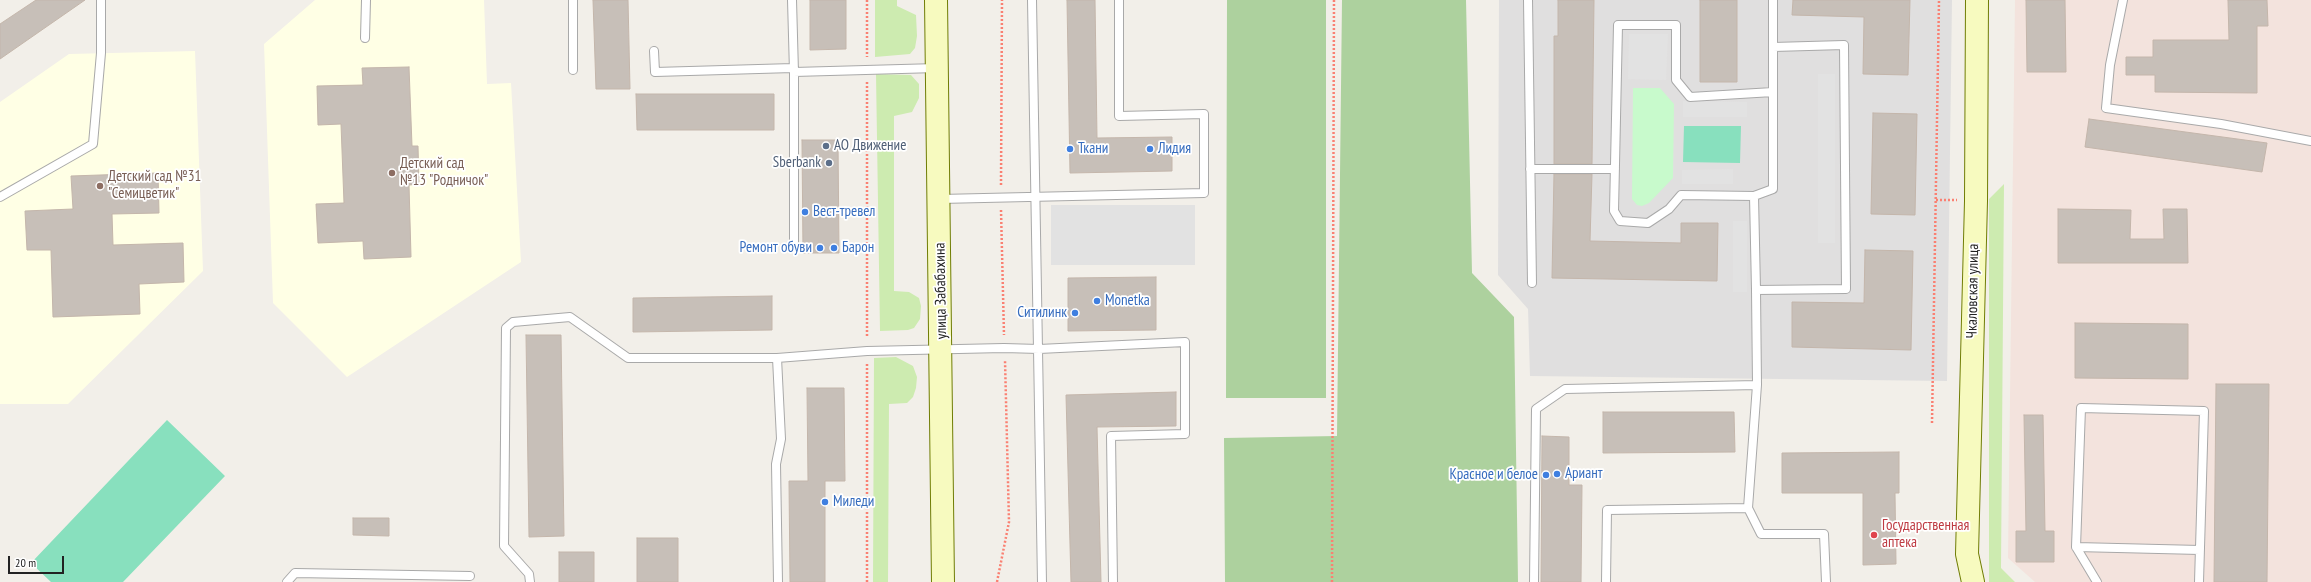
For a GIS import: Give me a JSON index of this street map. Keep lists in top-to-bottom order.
{
  "streets": {
    "street": ["улица Забабахина", "Чкаловская улица"]
  },
  "places": [
    "АО Движение",
    "Ткани",
    "Лидия",
    "Sberbank",
    "Детский сад №13 \"Родничок\"",
    "Детский сад №31 \"Семицветик\"",
    "Вест-тревел",
    "Ремонт обуви",
    "Барон",
    "Monetka",
    "Ситилинк",
    "Ариант",
    "Красное и белое",
    "Миледи",
    "Государственная аптека"
  ],
  "scale_bar": "20 m"
}
